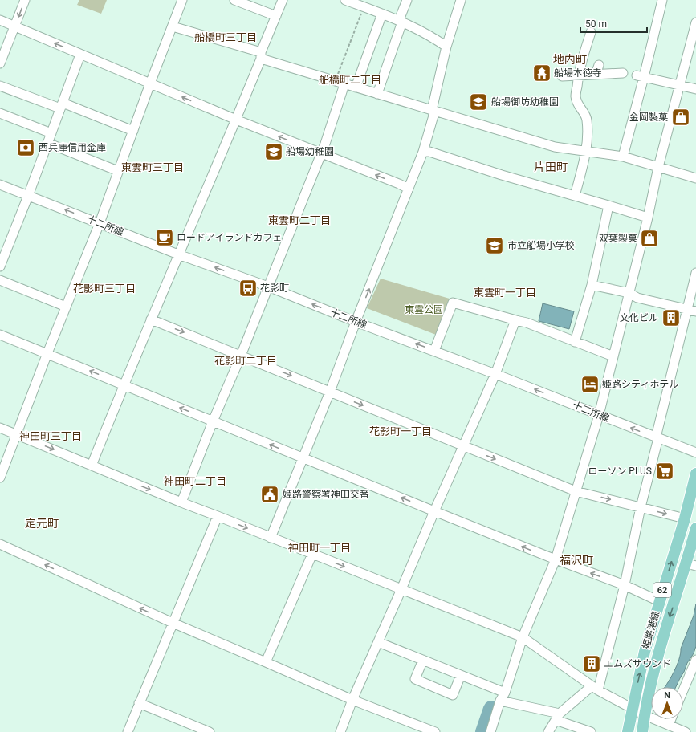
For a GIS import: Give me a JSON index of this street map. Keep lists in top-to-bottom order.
{
  "streets": {
    "main road": ["62", "姫路港線"],
    "street": ["十二所線"]
  },
  "districts": [
    "船橋町三丁目",
    "地内町",
    "船橋町二丁目",
    "東雲町三丁目",
    "片田町",
    "東雲町二丁目",
    "花影町三丁目",
    "東雲町一丁目",
    "花影町二丁目",
    "花影町一丁目",
    "神田町三丁目",
    "神田町二丁目",
    "定元町",
    "神田町一丁目",
    "福沢町"
  ],
  "parks": ["東雲公園"],
  "places": {
    "temple": ["船場本徳寺"],
    "school or university": ["船場御坊幼稚園", "船場幼稚園", "市立船場小学校"],
    "shop": ["金岡製菓", "双葉製菓"],
    "bank": ["西兵庫信用金庫"],
    "cafe": ["ロードアイランドカフェ"],
    "bus stop": ["花影町"],
    "building": ["文化ビル", "エムズサウンド"],
    "hotel": ["姫路シティホテル"],
    "supermarket": ["ローソン PLUS"],
    "public building": ["姫路警察署神田交番"]
  },
  "scale_bar": "50 m",
  "north": "top"
}
